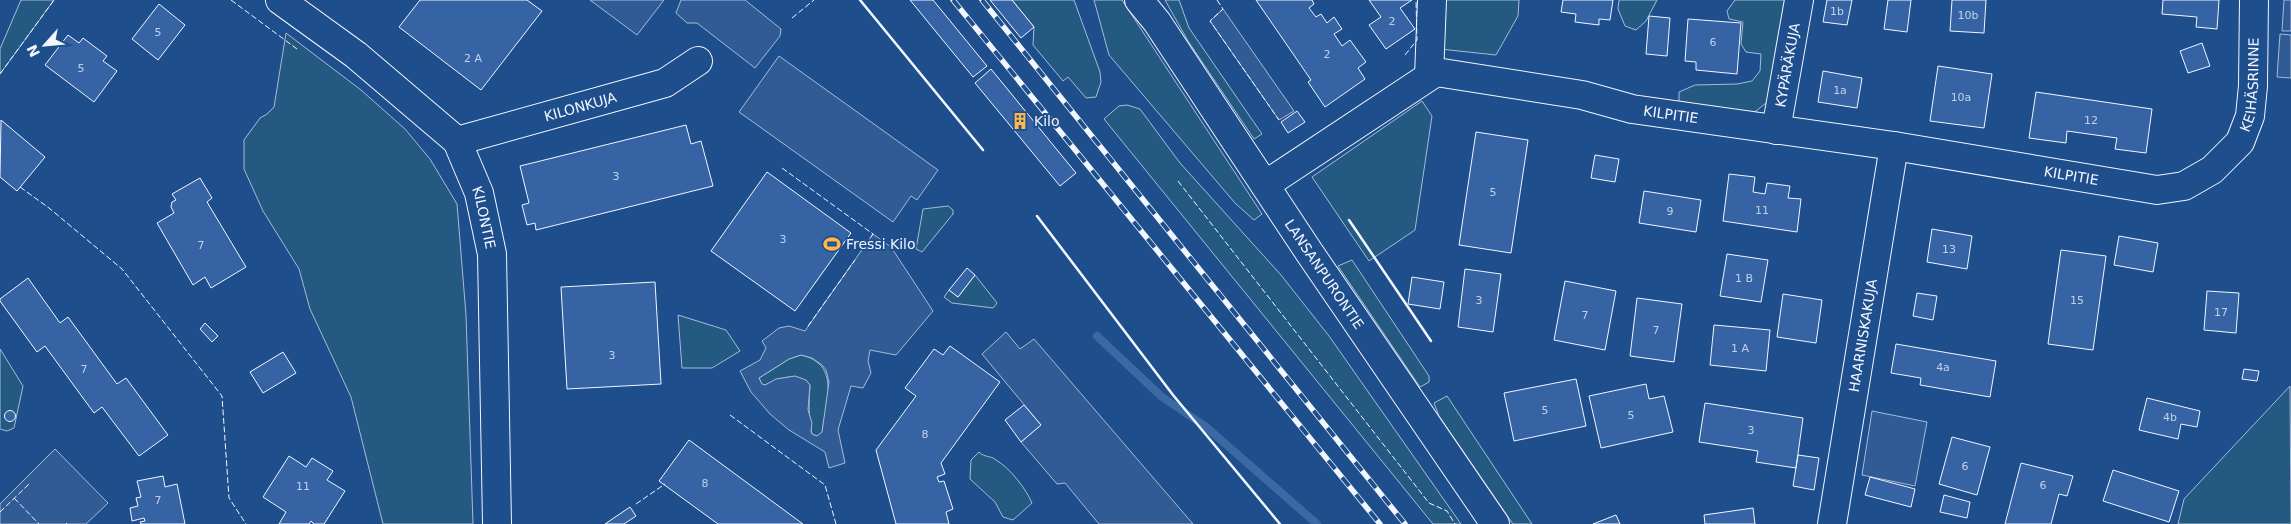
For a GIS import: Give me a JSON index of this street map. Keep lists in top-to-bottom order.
{
  "streets": {
    "street": [
      "KYPÄRÄKUJA",
      "KEIHÄSRINNE",
      "KILONKUJA",
      "KILPITIE",
      "KILONTIE",
      "LANSANPURONTIE",
      "HAARNISKAKUJA"
    ]
  },
  "crossings": [
    ["KYPÄRÄKUJA", "KILPITIE"],
    ["KEIHÄSRINNE", "KILPITIE"],
    ["KILONKUJA", "KILONTIE"],
    ["KILPITIE", "LANSANPURONTIE"],
    ["KILPITIE", "HAARNISKAKUJA"]
  ],
  "places": {
    "building": ["Kilo"],
    "sports": ["Fressi Kilo"]
  },
  "house_numbers": [
    "1b",
    "10b",
    "2",
    "5",
    "6",
    "2",
    "2 A",
    "5",
    "1a",
    "10a",
    "12",
    "3",
    "5",
    "11",
    "9",
    "3",
    "7",
    "13",
    "1 B",
    "3",
    "15",
    "17",
    "7",
    "7",
    "1 A",
    "3",
    "4a",
    "7",
    "5",
    "5",
    "4b",
    "3",
    "8",
    "6",
    "8",
    "6",
    "11",
    "7"
  ],
  "north": "bottom left"
}
